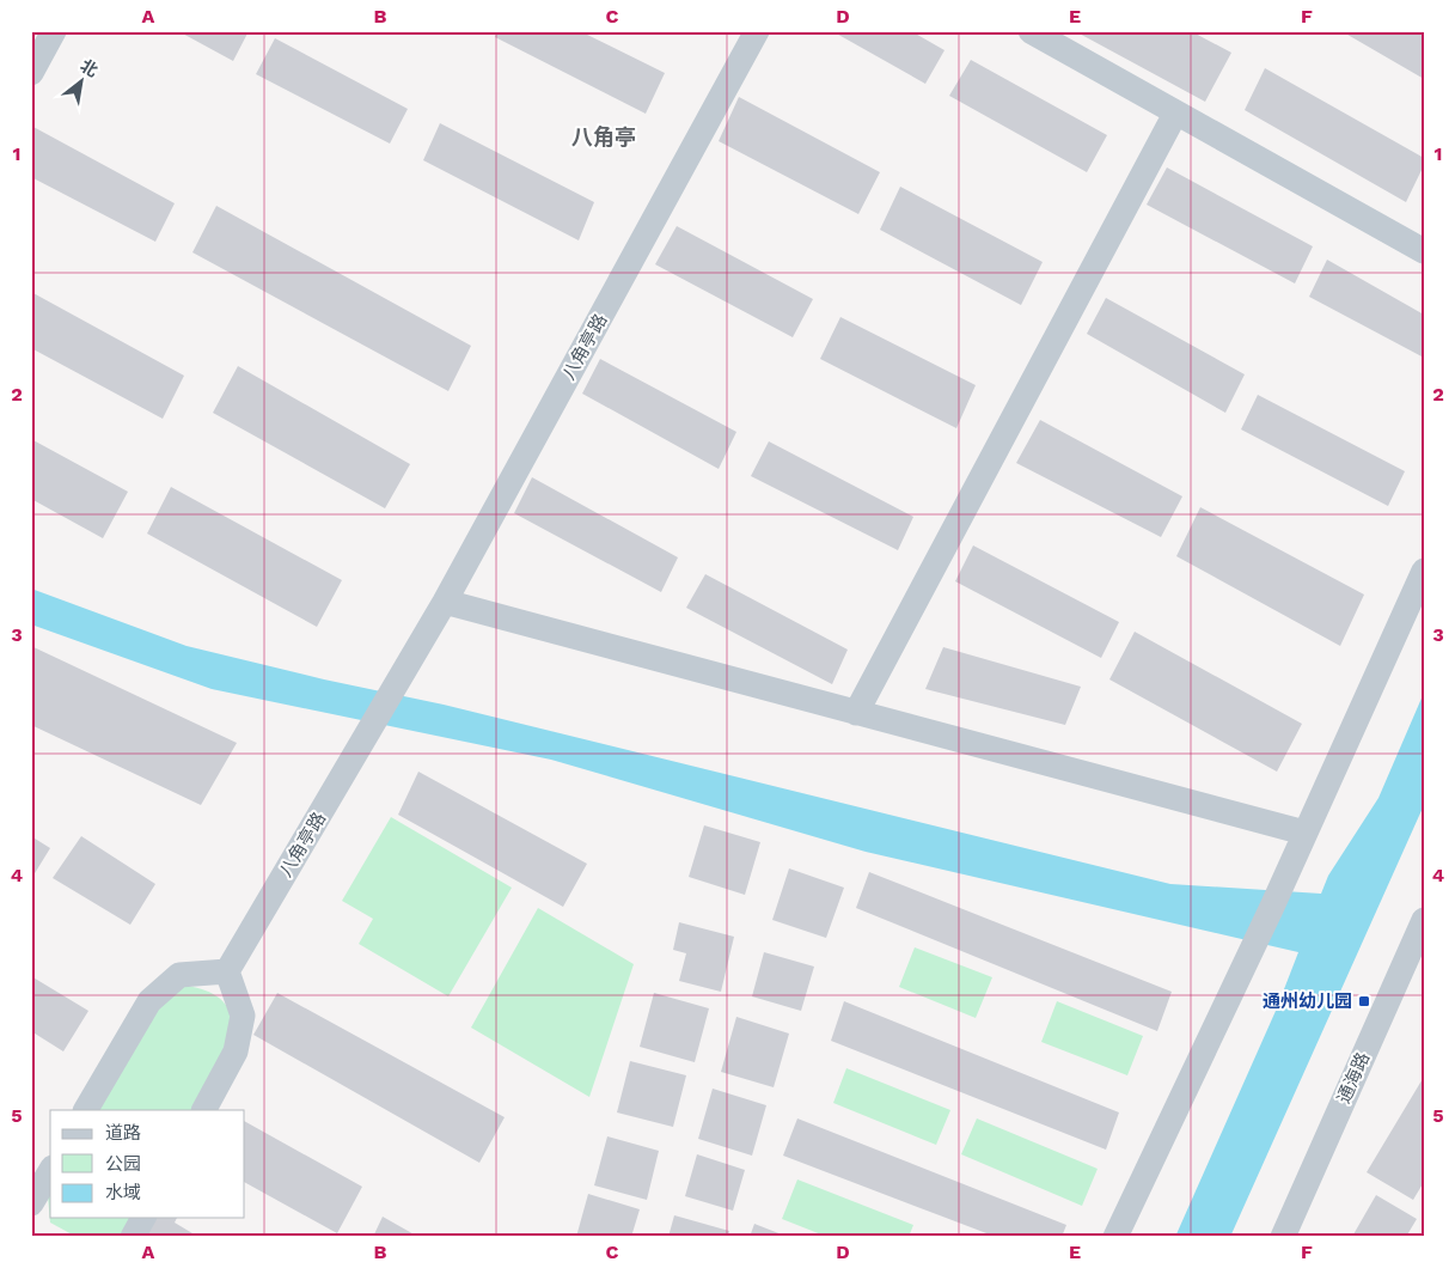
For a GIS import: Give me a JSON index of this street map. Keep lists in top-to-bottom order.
{
  "streets": {
    "street": ["八角亭路", "通海路"]
  },
  "districts": ["八角亭"],
  "places": {
    "transit": ["通州幼儿园"]
  },
  "legend": ["道路", "公园", "水域"],
  "north": "top right",
  "grid": {
    "columns": [
      "A",
      "B",
      "C",
      "D",
      "E",
      "F"
    ],
    "rows": [
      "1",
      "2",
      "3",
      "4",
      "5"
    ]
  }
}
